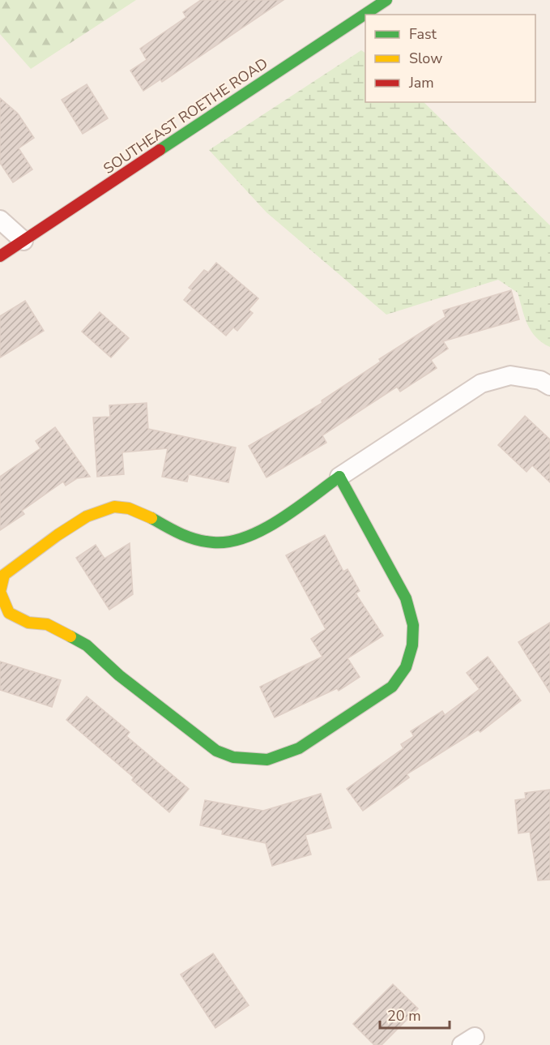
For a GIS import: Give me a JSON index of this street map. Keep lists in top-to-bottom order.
{
  "streets": {
    "street": ["SOUTHEAST ROETHE ROAD"]
  },
  "legend": ["Fast", "Slow", "Jam"],
  "scale_bar": "20 m"
}
